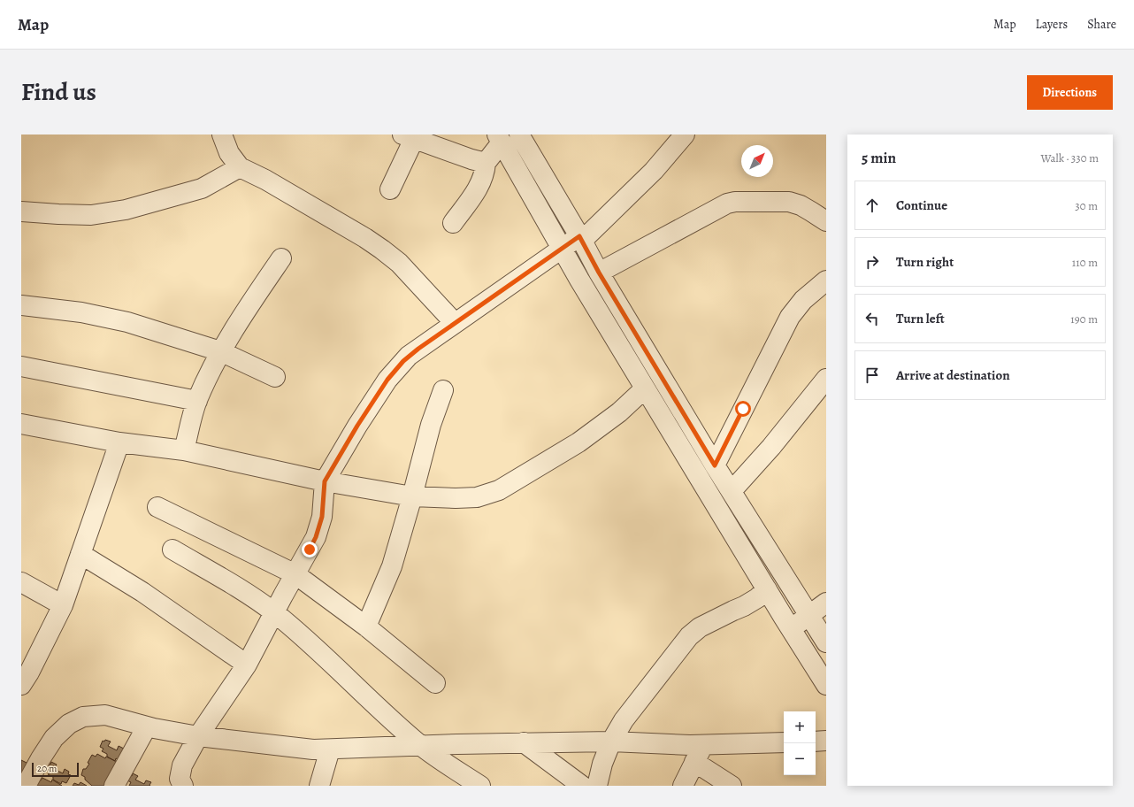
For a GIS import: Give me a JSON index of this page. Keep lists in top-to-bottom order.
{
  "scale_bar": "20 m",
  "north": "top right",
  "page": {
    "header": "Map",
    "nav": ["Map", "Layers", "Share"],
    "title": "Find us",
    "buttons": "Directions",
    "heading": ["5 min", "Walk · 330 m"],
    "list": [
      ["Continue", "30 m"],
      ["Turn right", "110 m"],
      ["Turn left", "190 m"],
      "Arrive at destination"
    ],
    "map_buttons": ["+", "−"],
    "scale": "20 m"
  }
}
